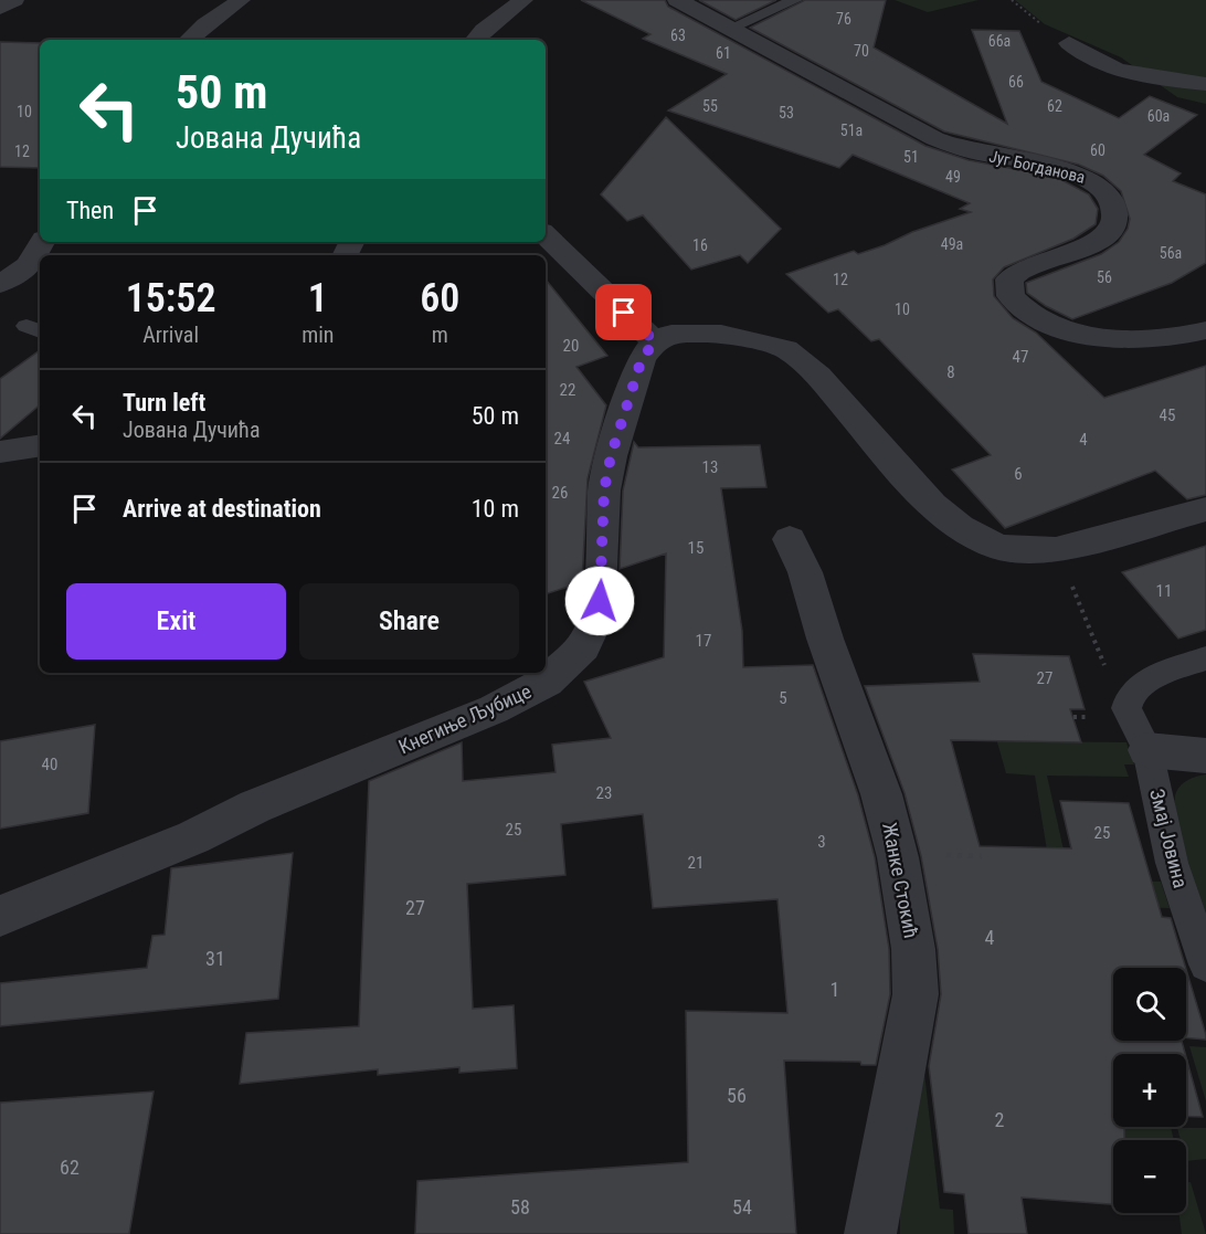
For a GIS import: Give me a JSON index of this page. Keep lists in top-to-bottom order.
{
  "streets": {
    "street": ["Југ Богданова", "Кнегиње Љубице", "Жанке Стокић"],
    "lane": ["Змај Јовина"]
  },
  "house_numbers": [
    "76",
    "63",
    "66a",
    "70",
    "61",
    "66",
    "55",
    "62",
    "10",
    "53",
    "60a",
    "51a",
    "60",
    "12",
    "51",
    "49",
    "49a",
    "16",
    "56a",
    "56",
    "12",
    "10",
    "20",
    "47",
    "8",
    "22",
    "45",
    "24",
    "4",
    "13",
    "6",
    "26",
    "15",
    "11",
    "17",
    "27",
    "5",
    "40",
    "23",
    "25",
    "25",
    "3",
    "21",
    "27",
    "4",
    "31",
    "1",
    "56",
    "2",
    "62",
    "58",
    "54"
  ],
  "page": {
    "turn": ["50 m", "Јована Дучића"],
    "then": "Then",
    "eta": [
      "15:52",
      "Arrival",
      "1",
      "min",
      "60",
      "m"
    ],
    "list": [
      {
        "name": "Turn left",
        "note": "Јована Дучића",
        "value": "50 m"
      },
      {
        "name": "Arrive at destination",
        "value": "10 m"
      }
    ],
    "buttons": ["Exit", "Share"],
    "map_buttons": ["+", "−"]
  }
}
